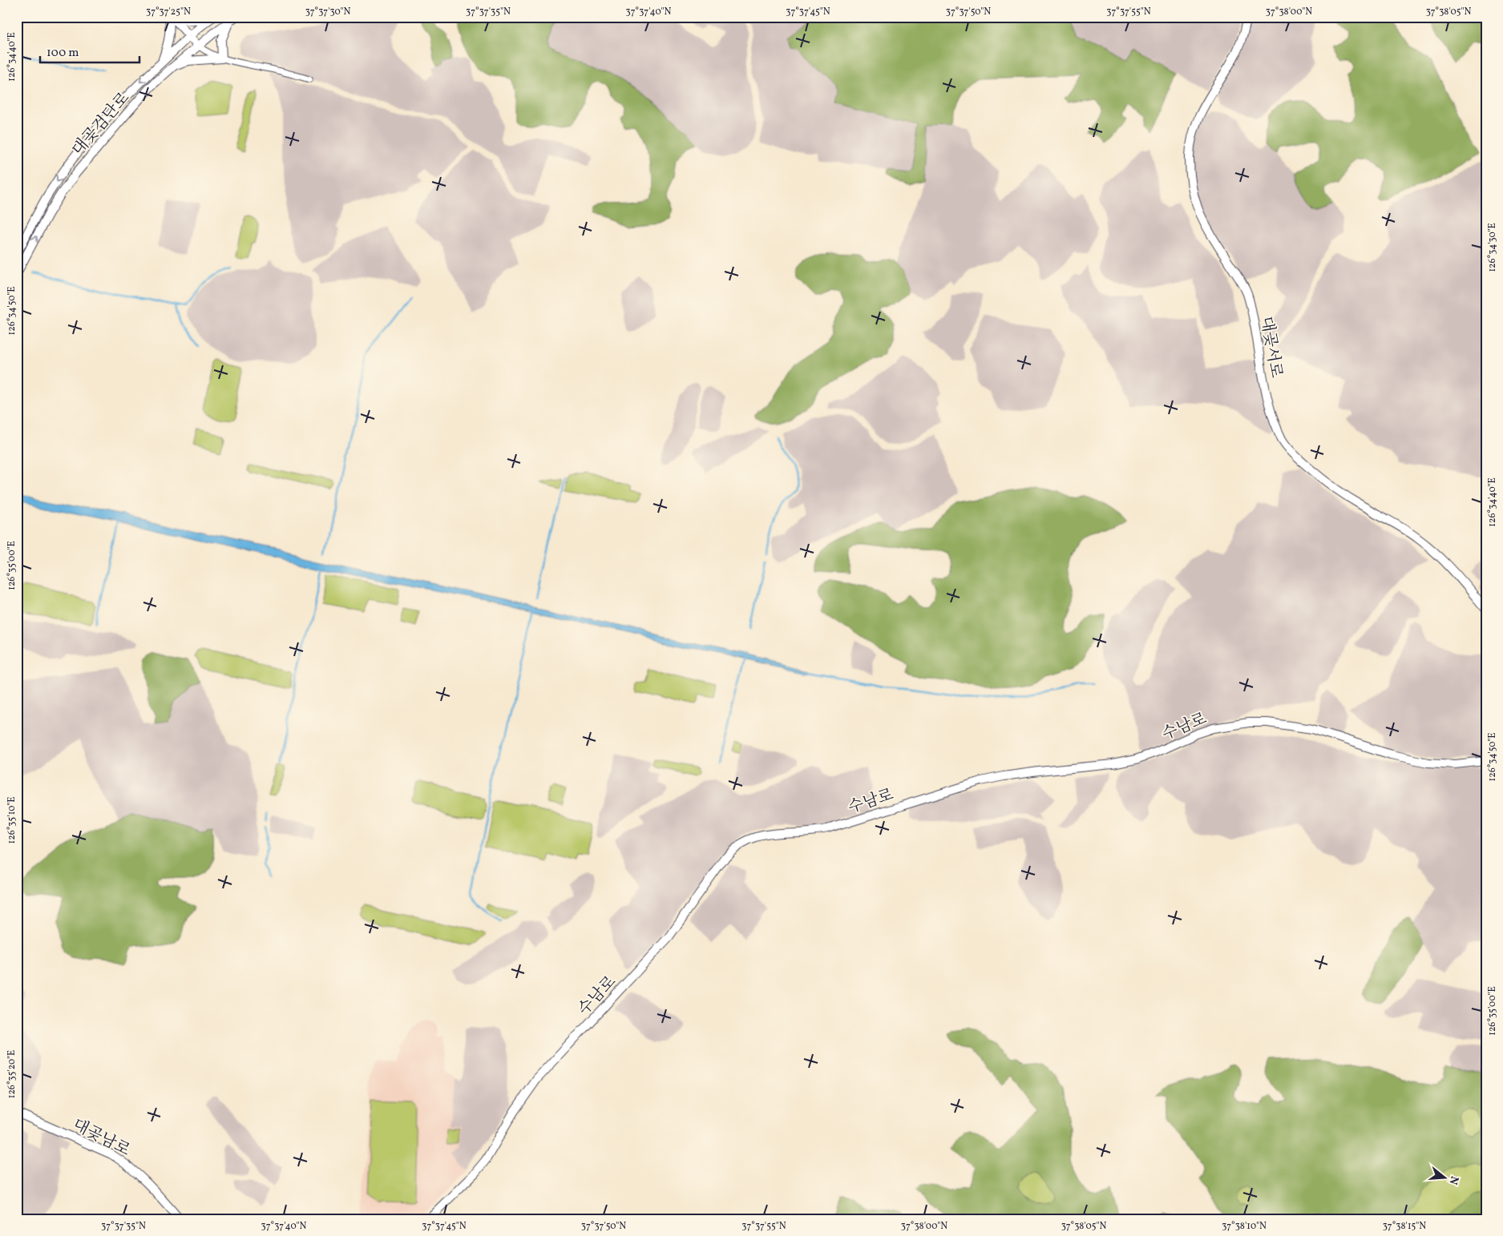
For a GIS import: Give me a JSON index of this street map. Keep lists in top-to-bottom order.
{
  "streets": {
    "street": [
      "대곶검단로",
      "대곶서로",
      "수남로",
      "대곶남로"
    ]
  },
  "scale_bar": "100 m",
  "north": "right",
  "coordinates": [
    "37°37'25\"N",
    "37°37'30\"N",
    "37°37'35\"N",
    "37°37'40\"N",
    "37°37'45\"N",
    "37°37'50\"N",
    "37°37'55\"N",
    "37°38'00\"N",
    "37°38'05\"N",
    "126°34'40\"E",
    "126°34'30\"E",
    "126°34'50\"E",
    "126°35'00\"E",
    "126°35'10\"E",
    "126°35'20\"E",
    "37°38'10\"N",
    "37°38'15\"N"
  ]
}
